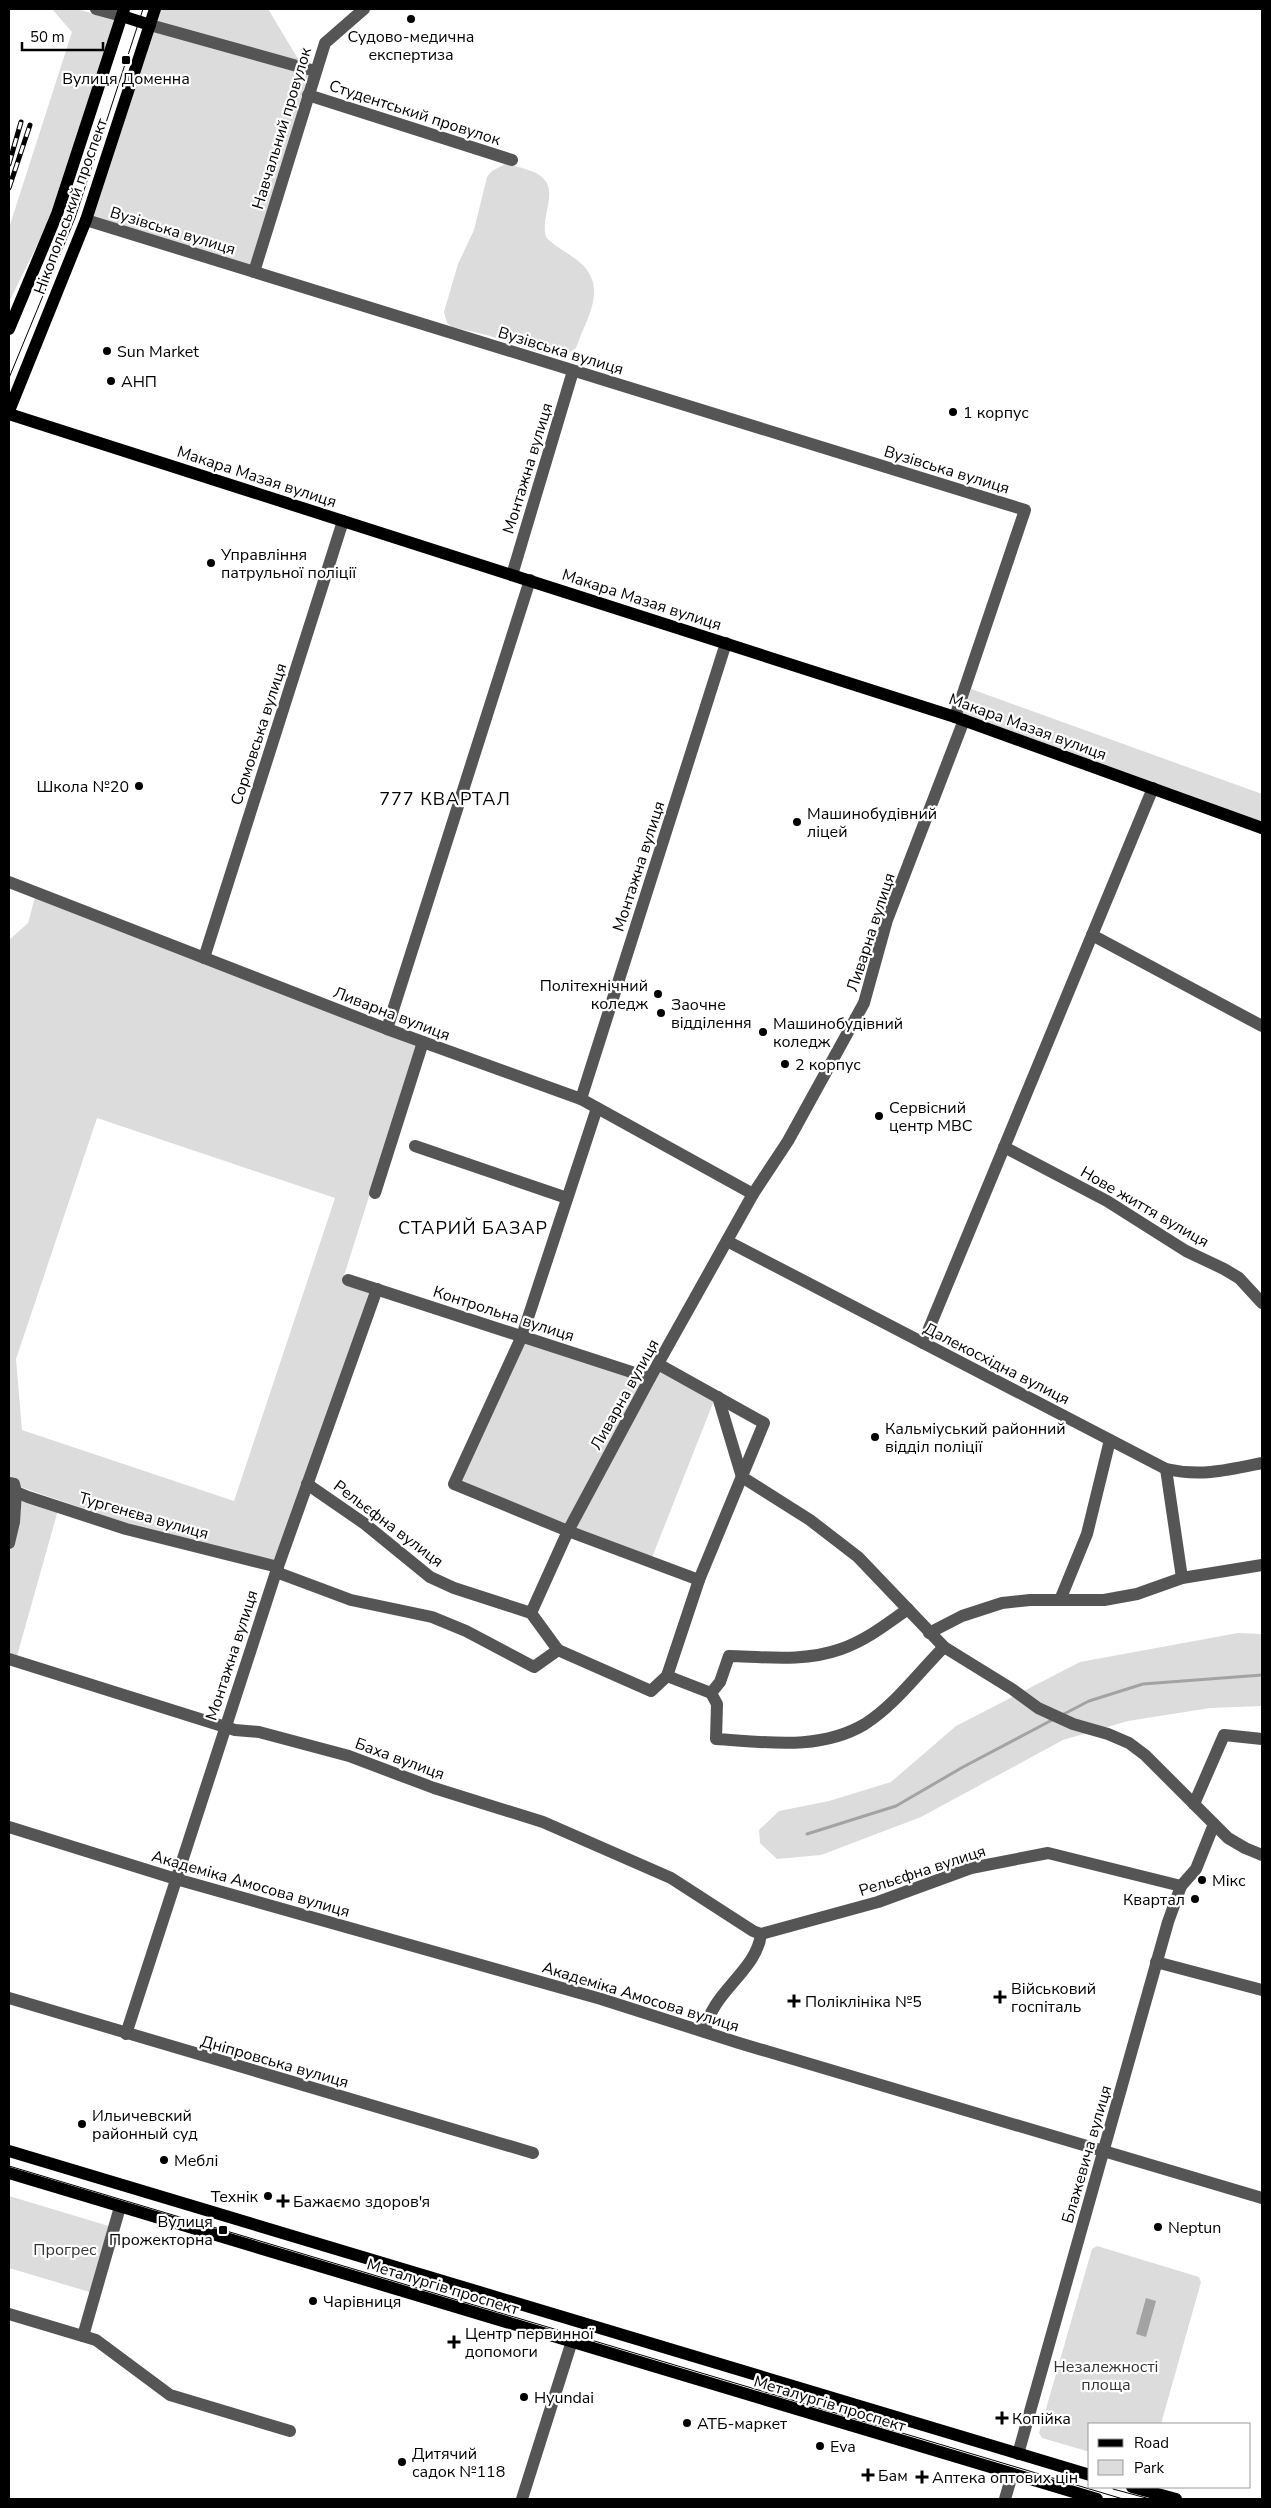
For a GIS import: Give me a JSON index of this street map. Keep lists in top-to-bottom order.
{
  "streets": {
    "main road": [
      "Нікопольський проспект",
      "Макара Мазая вулиця",
      "Блажевича вулиця",
      "Металургів проспект"
    ],
    "street": [
      "Студентський провулок",
      "Навчальний провулок",
      "Вузівська вулиця",
      "Монтажна вулиця",
      "Сормовська вулиця",
      "Ливарна вулиця",
      "Нове життя вулиця",
      "Контрольна вулиця",
      "Далекосхідна вулиця",
      "Тургенєва вулиця",
      "Рельєфна вулиця",
      "Баха вулиця",
      "Академіка Амосова вулиця",
      "Дніпровська вулиця"
    ]
  },
  "crossings": [
    ["Студентський провулок", "Навчальний провулок"],
    ["Навчальний провулок", "Вузівська вулиця"],
    ["Нікопольський проспект", "Вузівська вулиця"],
    ["Нікопольський проспект", "Макара Мазая вулиця"],
    ["Вузівська вулиця", "Монтажна вулиця"],
    ["Вузівська вулиця", "Ливарна вулиця"],
    ["Монтажна вулиця", "Макара Мазая вулиця"],
    ["Монтажна вулиця", "Ливарна вулиця"],
    ["Монтажна вулиця", "Контрольна вулиця"],
    ["Монтажна вулиця", "Тургенєва вулиця"],
    ["Монтажна вулиця", "Рельєфна вулиця"],
    ["Монтажна вулиця", "Баха вулиця"],
    ["Монтажна вулиця", "Академіка Амосова вулиця"],
    ["Монтажна вулиця", "Дніпровська вулиця"],
    ["Макара Мазая вулиця", "Сормовська вулиця"],
    ["Макара Мазая вулиця", "Ливарна вулиця"],
    ["Сормовська вулиця", "Ливарна вулиця"],
    ["Ливарна вулиця", "Контрольна вулиця"],
    ["Ливарна вулиця", "Далекосхідна вулиця"],
    ["Ливарна вулиця", "Рельєфна вулиця"],
    ["Рельєфна вулиця", "Баха вулиця"],
    ["Рельєфна вулиця", "Блажевича вулиця"],
    ["Академіка Амосова вулиця", "Блажевича вулиця"],
    ["Блажевича вулиця", "Металургів проспект"]
  ],
  "districts": ["777 КВАРТАЛ", "СТАРИЙ БАЗАР"],
  "parks": ["Прогрес", "Незалежності площа"],
  "places": {
    "other": [
      "Судово-медична експертиза",
      "Sun Market",
      "АНП",
      "1 корпус",
      "Управління патрульної поліції",
      "Школа №20",
      "Машинобудівний ліцей",
      "Політехнічний коледж",
      "Заочне відділення",
      "Машинобудівний коледж",
      "2 корпус",
      "Сервісний центр МВС",
      "Кальміуський районний відділ поліції",
      "Мікс",
      "Квартал",
      "Ильичевский районный суд",
      "Меблі",
      "Технік",
      "Neptun",
      "Чарівниця",
      "Hyundai",
      "АТБ-маркет",
      "Eva",
      "Дитячий садок №118"
    ],
    "transit": ["Вулиця Доменна", "Вулиця Прожекторна"],
    "health": [
      "Військовий госпіталь",
      "Поліклініка №5",
      "Бажаємо здоров'я",
      "Центр первинної допомоги",
      "Копійка",
      "Бам",
      "Аптека оптових цін"
    ]
  },
  "legend": ["Road", "Park"],
  "scale_bar": "50 m"
}
